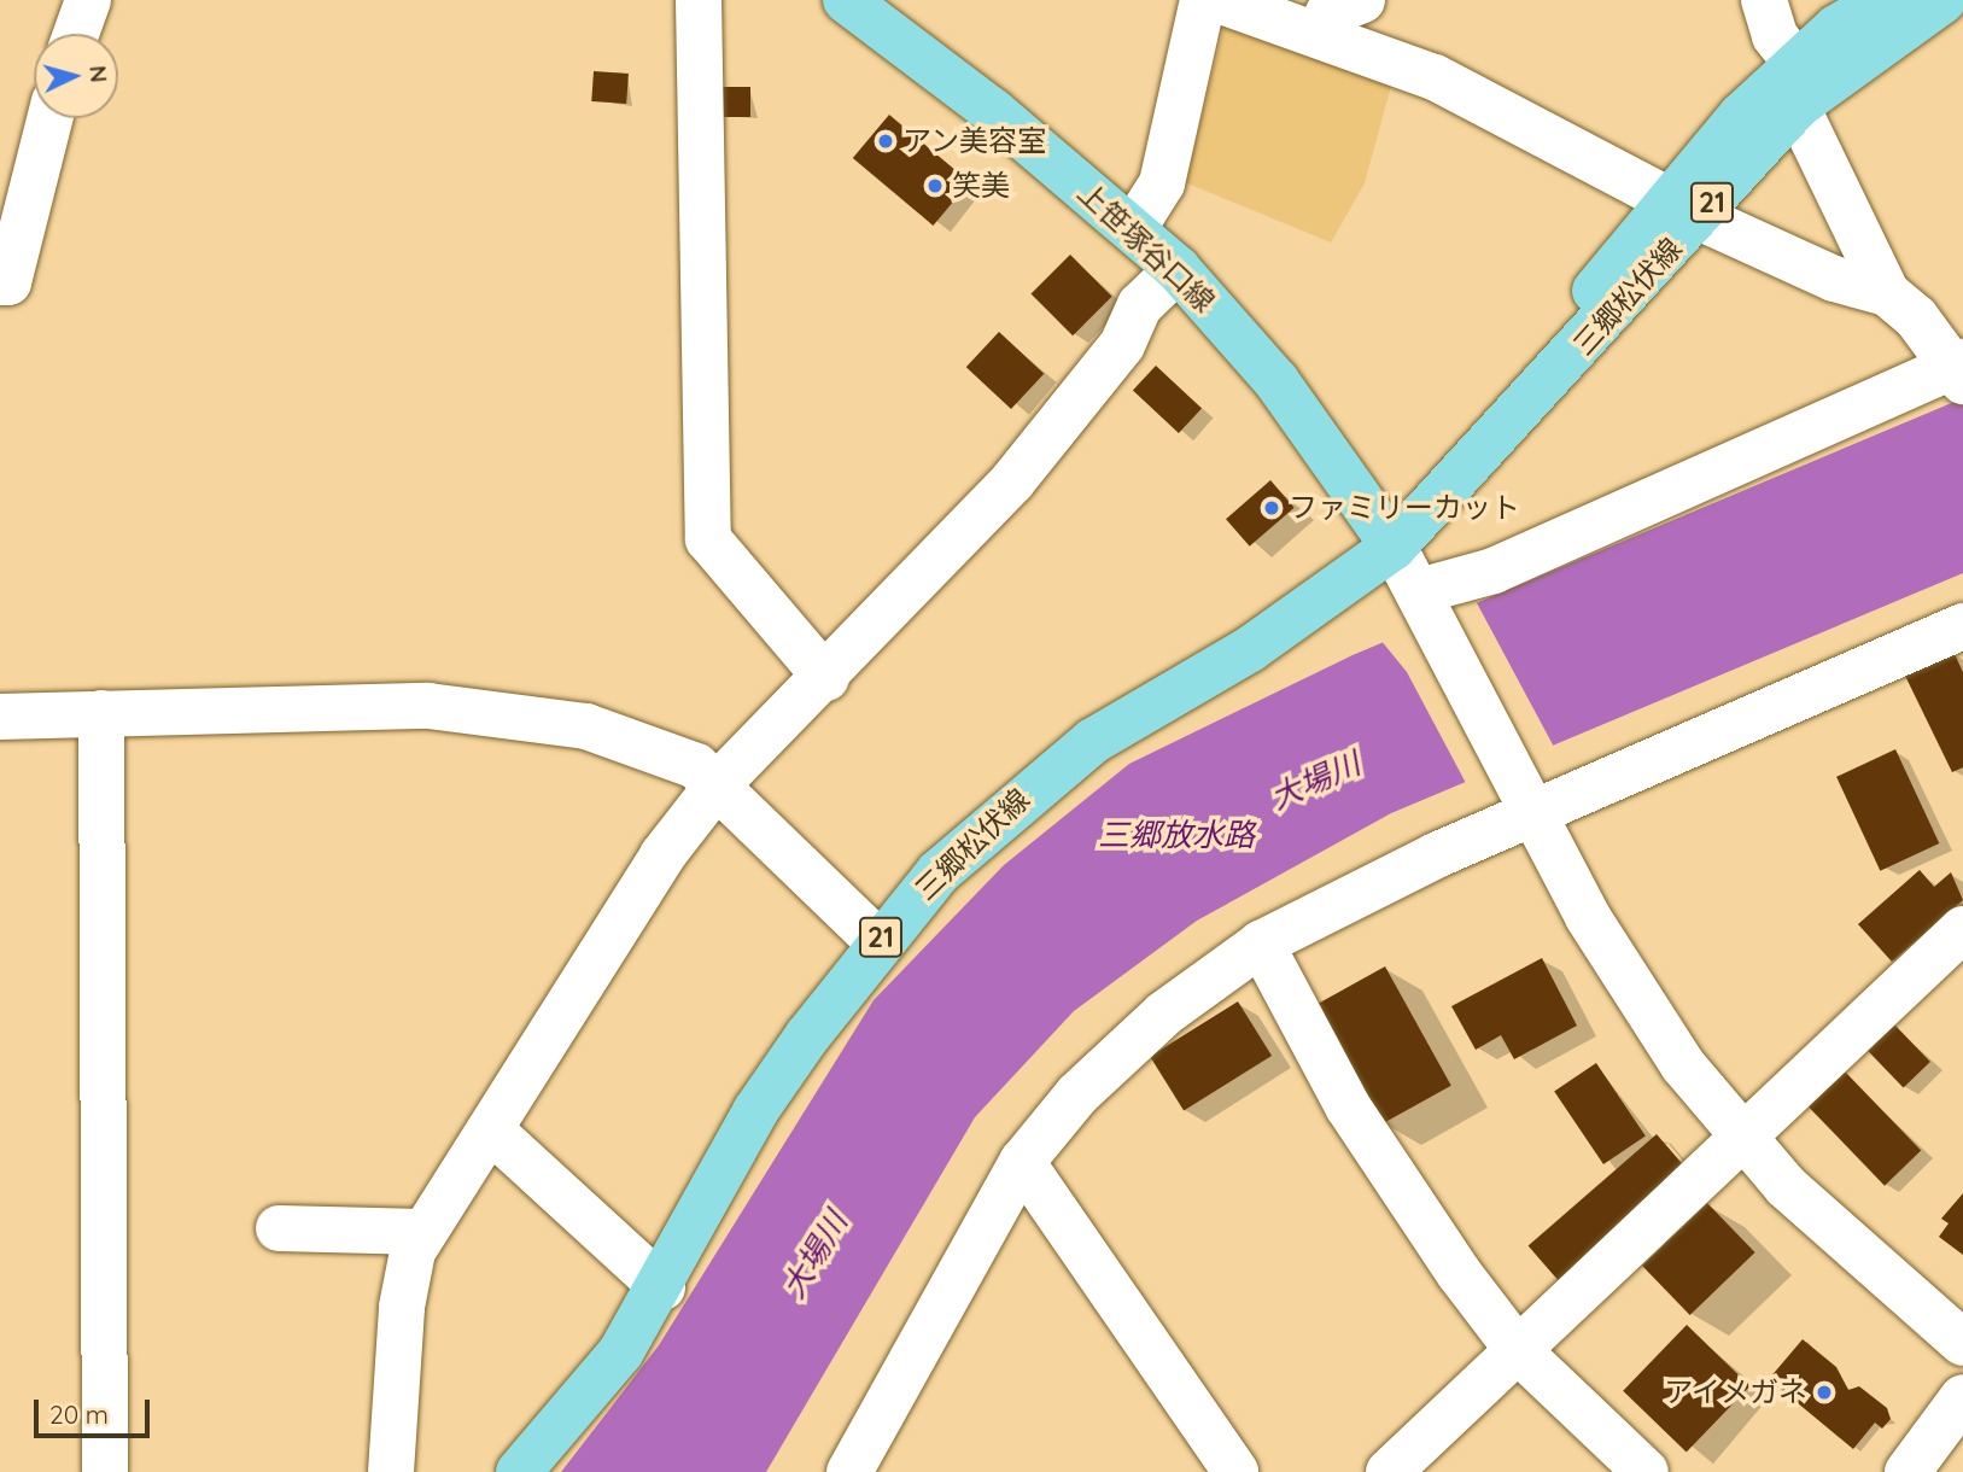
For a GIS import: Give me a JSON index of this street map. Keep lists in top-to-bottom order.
{
  "streets": {
    "main road": ["21", "上笹塚谷口線", "三郷松伏線"]
  },
  "crossings": [
    ["上笹塚谷口線", "三郷松伏線"]
  ],
  "water": ["大場川", "三郷放水路"],
  "places": [
    "アン美容室",
    "笑美",
    "ファミリーカット",
    "アイメガネ"
  ],
  "scale_bar": "20 m",
  "north": "right"
}
